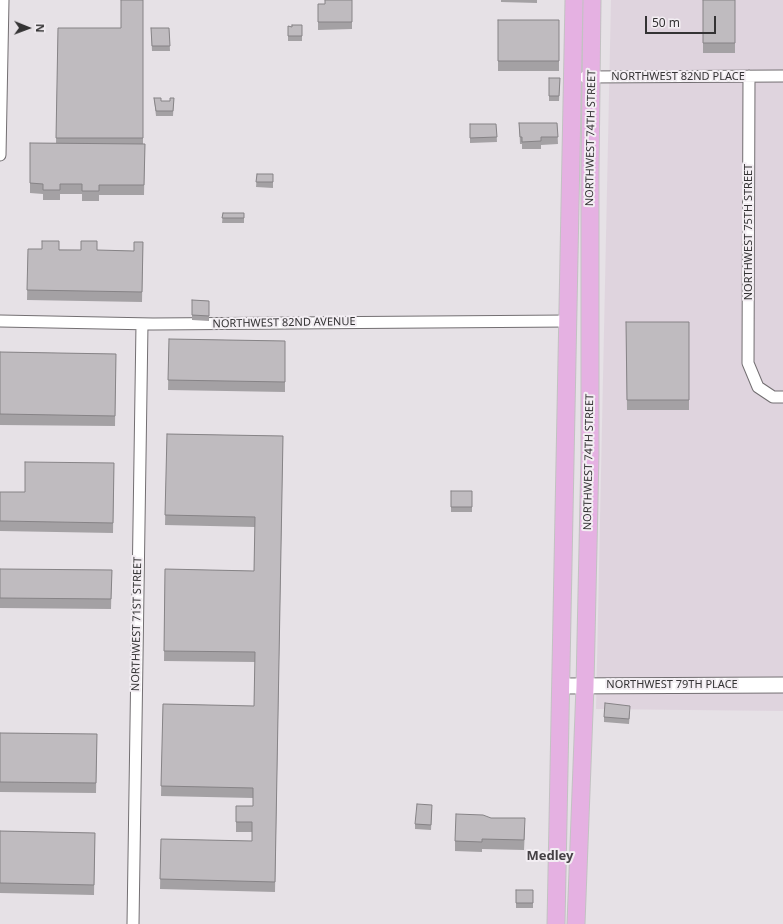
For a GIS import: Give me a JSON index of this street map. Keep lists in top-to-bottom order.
{
  "streets": {
    "main road": ["NORTHWEST 74TH STREET", "NORTHWEST 79TH PLACE"],
    "street": [
      "NORTHWEST 82ND PLACE",
      "NORTHWEST 75TH STREET",
      "NORTHWEST 82ND AVENUE",
      "NORTHWEST 71ST STREET"
    ]
  },
  "crossings": [
    ["NORTHWEST 82ND PLACE", "NORTHWEST 74TH STREET"],
    ["NORTHWEST 82ND PLACE", "NORTHWEST 75TH STREET"],
    ["NORTHWEST 74TH STREET", "NORTHWEST 82ND AVENUE"],
    ["NORTHWEST 74TH STREET", "NORTHWEST 79TH PLACE"],
    ["NORTHWEST 82ND AVENUE", "NORTHWEST 71ST STREET"]
  ],
  "districts": ["Medley"],
  "scale_bar": "50 m",
  "north": "right"
}
